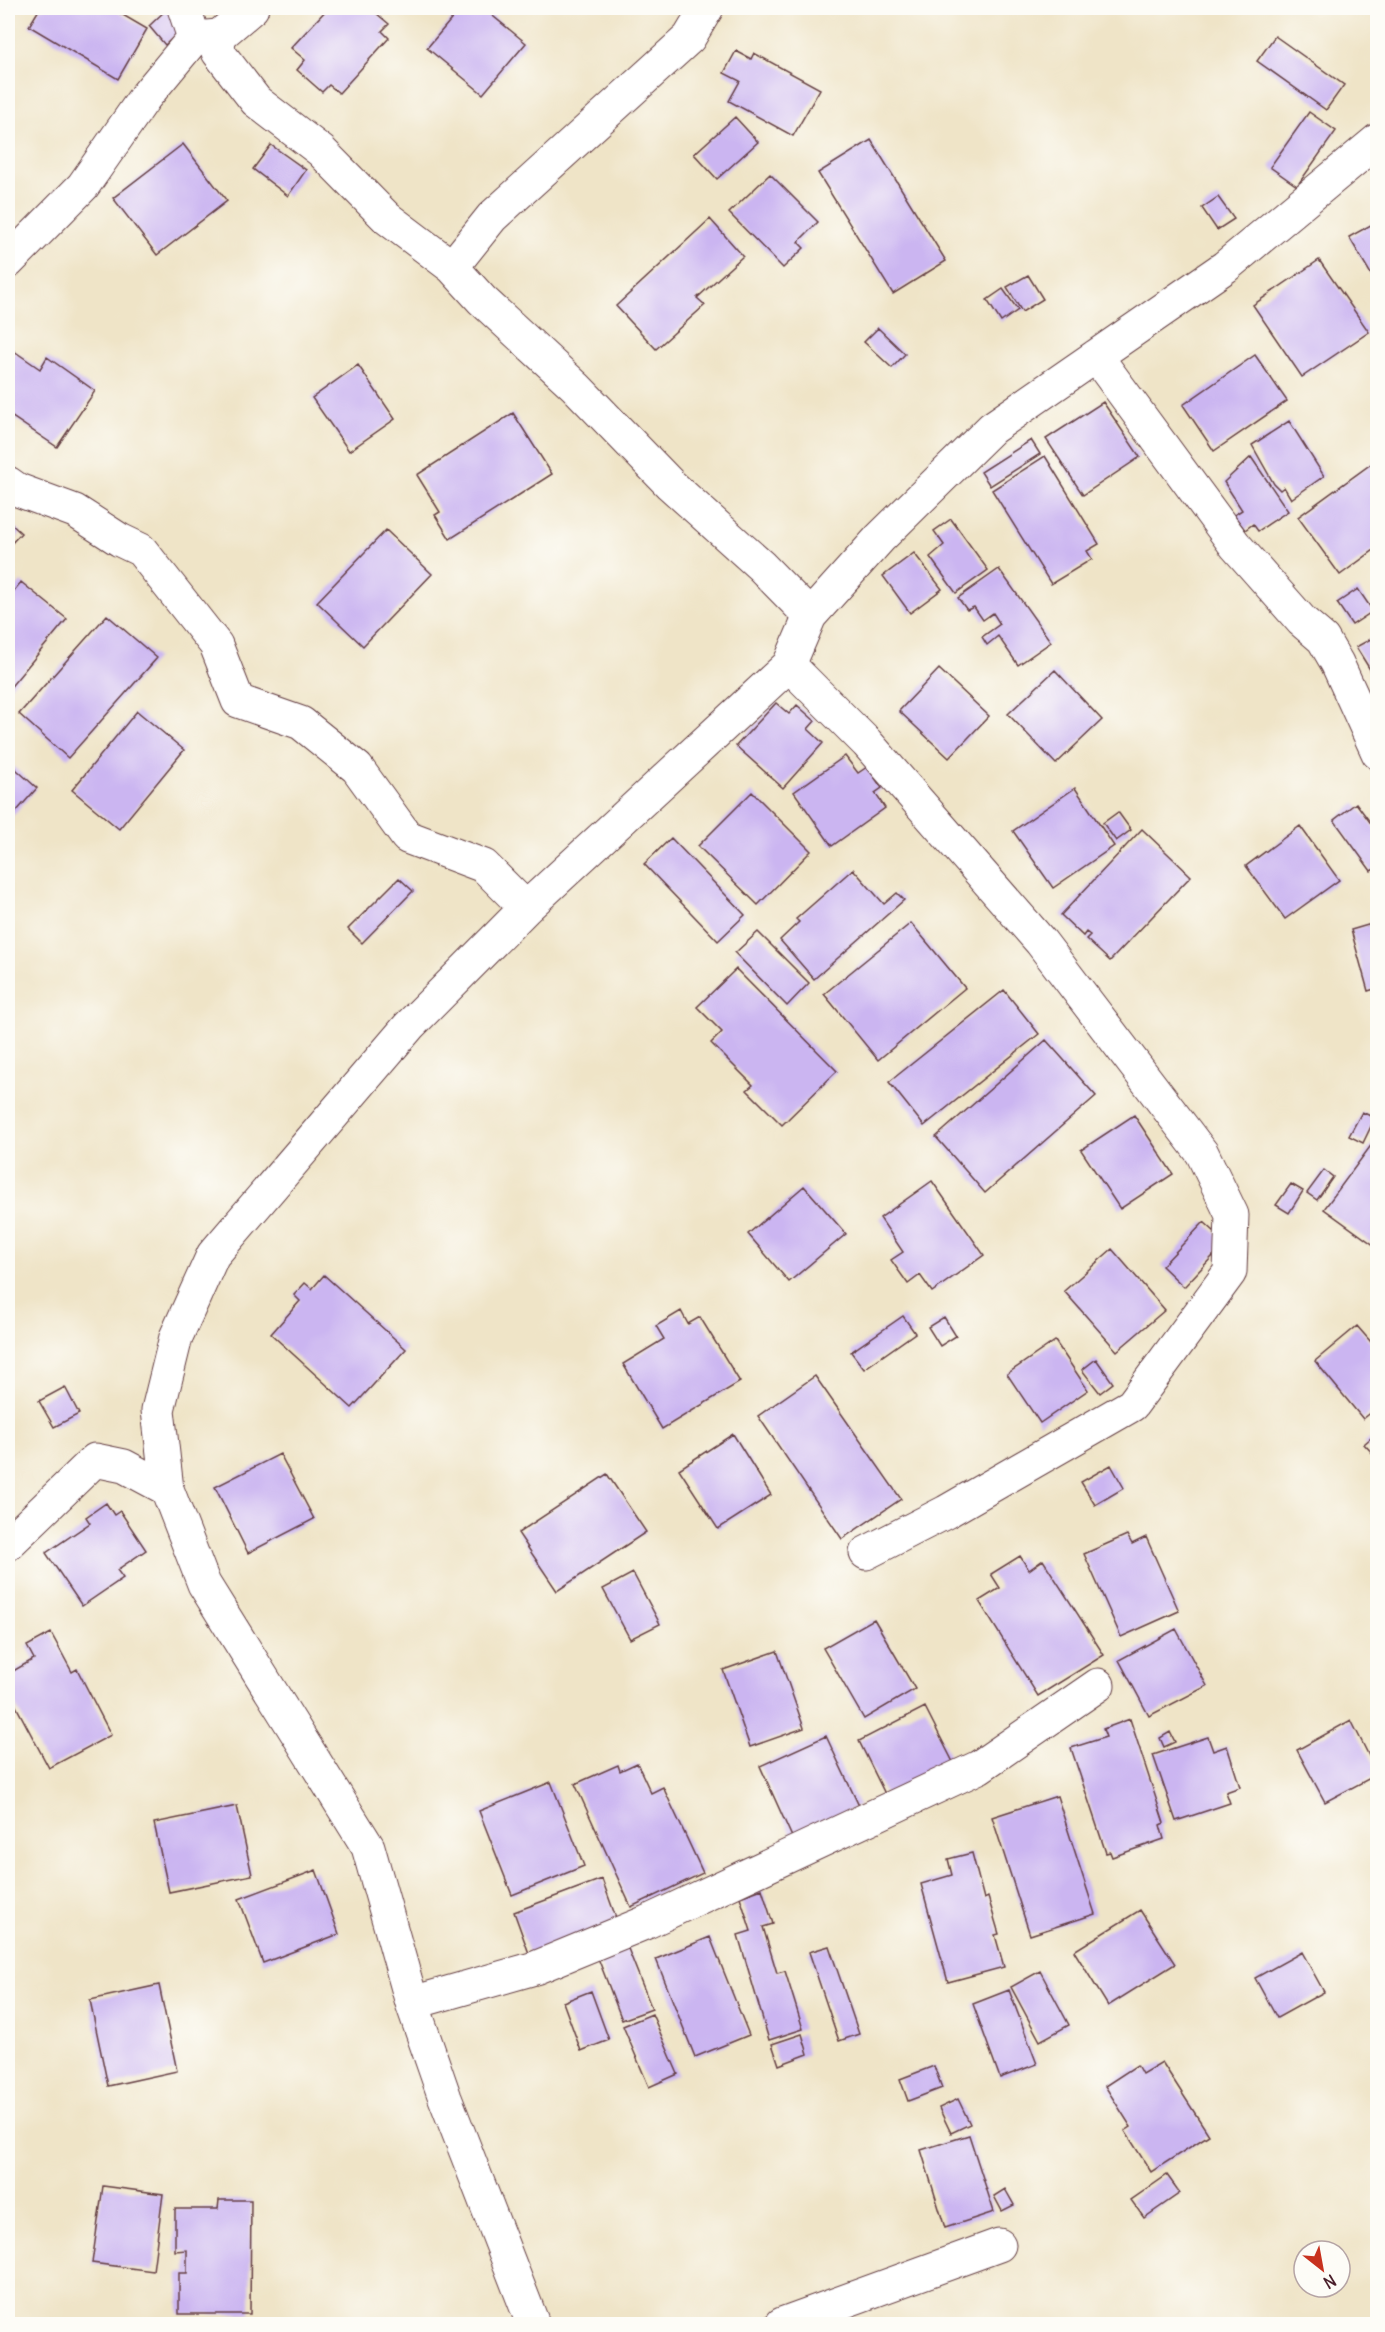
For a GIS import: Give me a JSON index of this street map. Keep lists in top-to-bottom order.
{
  "north": "bottom right"
}
